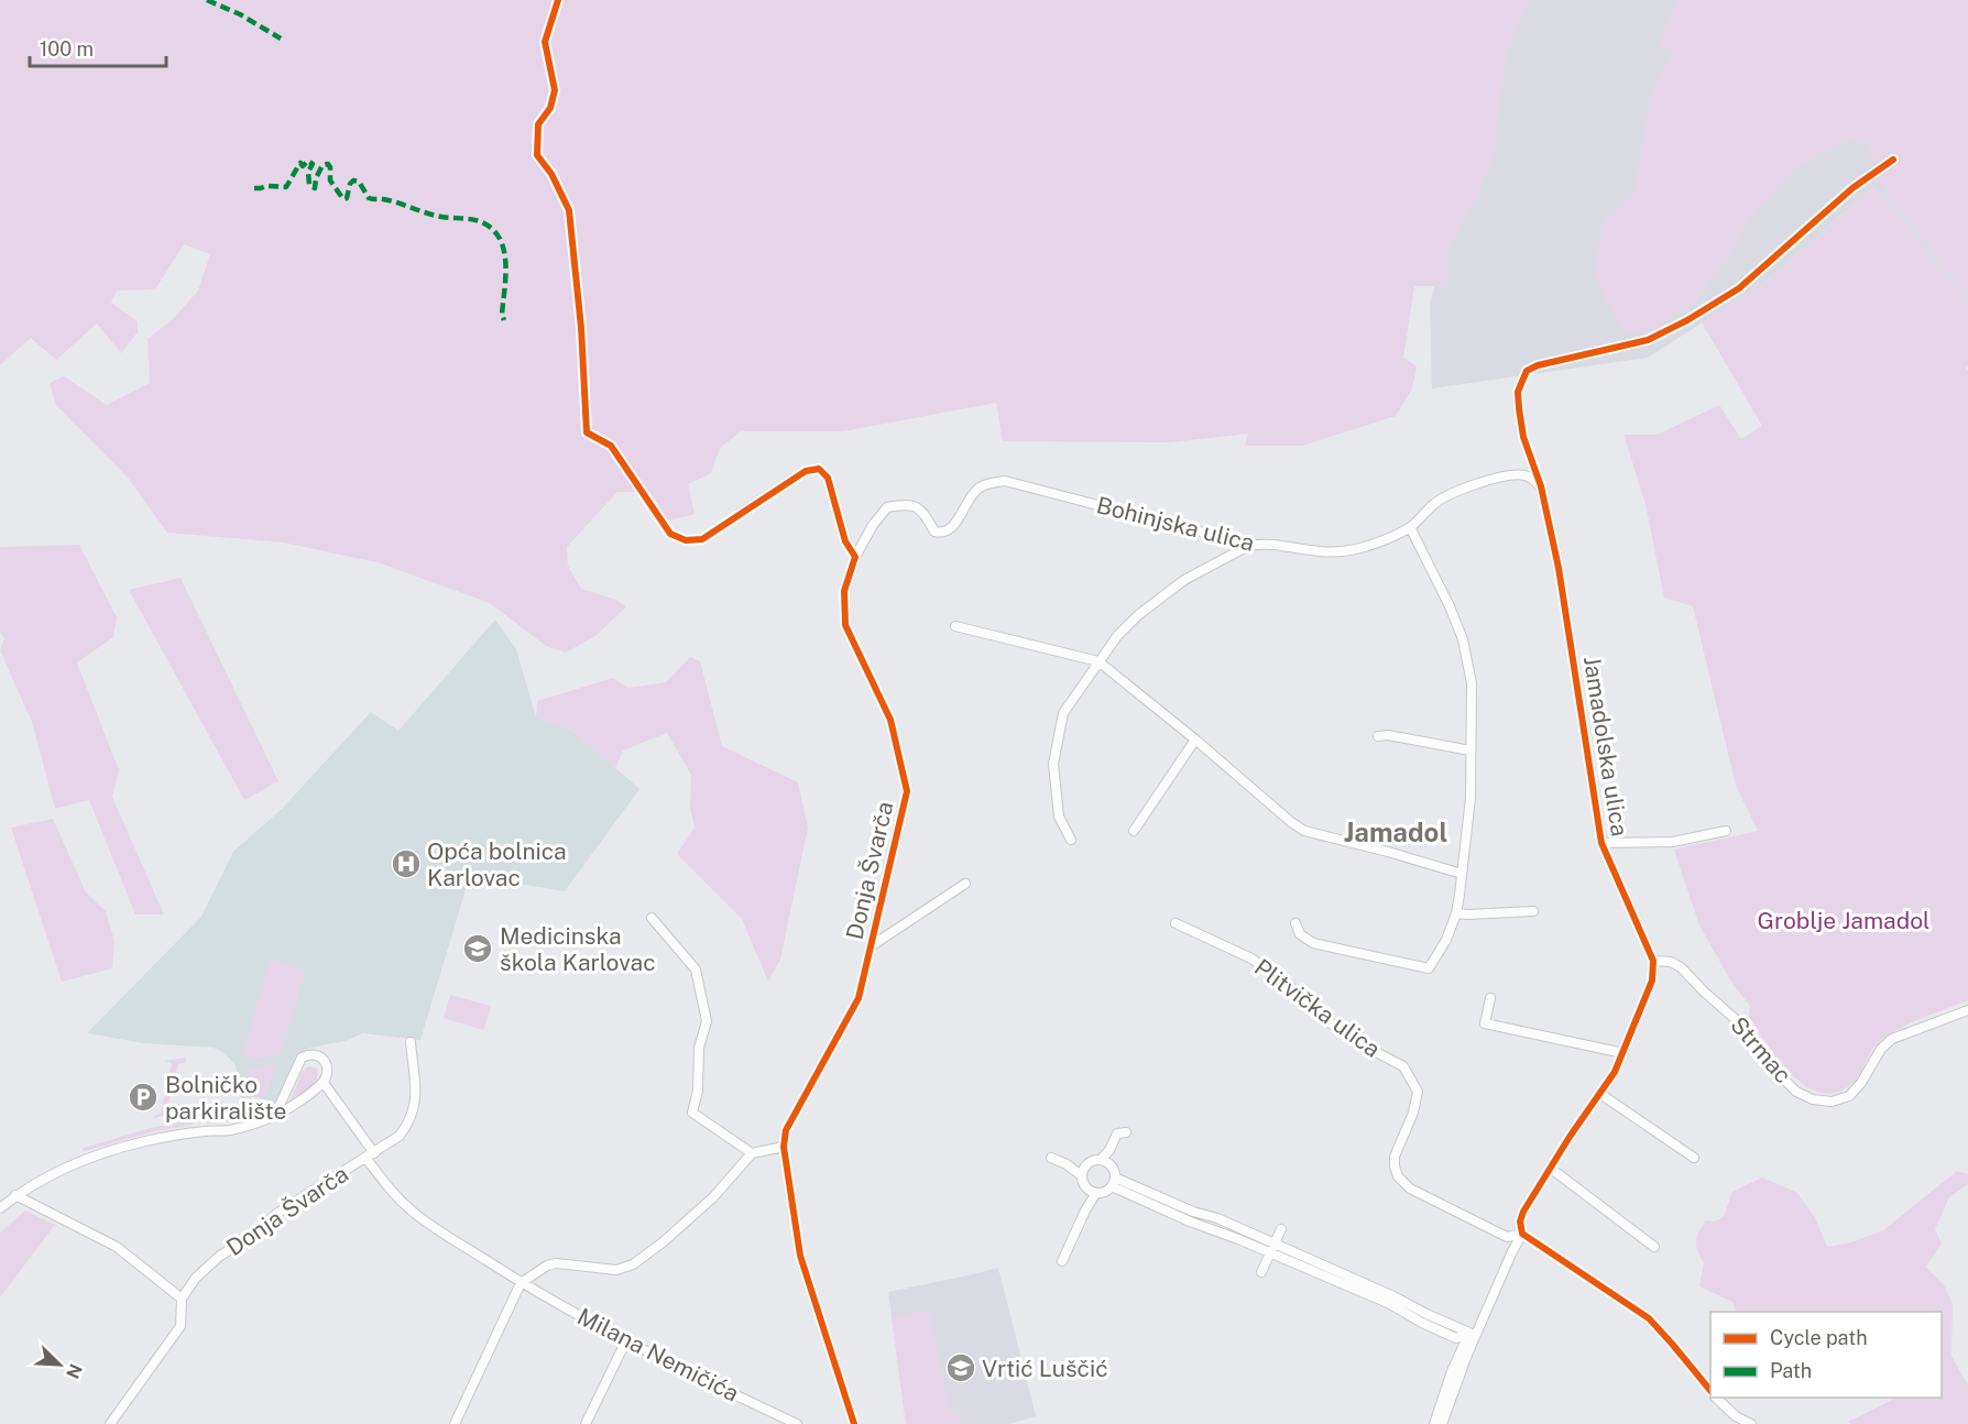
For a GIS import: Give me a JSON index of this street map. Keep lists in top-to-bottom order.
{
  "streets": {
    "street": [
      "Bohinjska ulica",
      "Jamadolska ulica",
      "Donja Švarča",
      "Plitvička ulica",
      "Strmac",
      "Milana Nemičića"
    ]
  },
  "crossings": [
    ["Bohinjska ulica", "Jamadolska ulica"],
    ["Bohinjska ulica", "Donja Švarča"],
    ["Jamadolska ulica", "Strmac"],
    ["Donja Švarča", "Milana Nemičića"]
  ],
  "districts": ["Jamadol"],
  "parks": ["Groblje Jamadol"],
  "places": {
    "hospital": ["Opća bolnica Karlovac"],
    "school or university": ["Medicinska škola Karlovac", "Vrtić Luščić"],
    "parking": ["Bolničko parkiralište"]
  },
  "legend": ["Cycle path", "Path"],
  "scale_bar": "100 m",
  "north": "bottom right"
}
